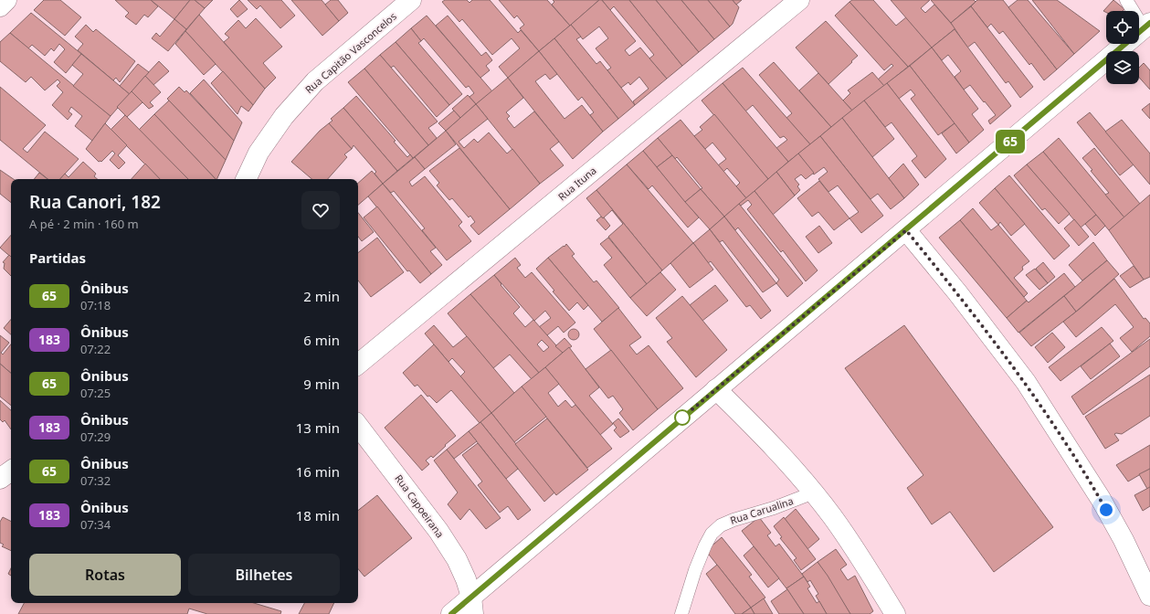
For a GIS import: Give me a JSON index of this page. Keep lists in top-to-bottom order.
{
  "streets": {
    "street": ["Rua Capitão Vasconcelos", "Rua Ituna", "Rua Capoeirana"],
    "lane": ["Rua Carualina"]
  },
  "lines": ["bus line 65"],
  "page": {
    "on_map": "65",
    "heading": [
      ["Rua Canori, 182", "A pé · 2 min · 160 m"],
      "Partidas"
    ],
    "list": [
      {
        "mark": "65",
        "name": "Ônibus",
        "note": "07:18",
        "value": "2 min"
      },
      {
        "mark": "183",
        "name": "Ônibus",
        "note": "07:22",
        "value": "6 min"
      },
      {
        "mark": "65",
        "name": "Ônibus",
        "note": "07:25",
        "value": "9 min"
      },
      {
        "mark": "183",
        "name": "Ônibus",
        "note": "07:29",
        "value": "13 min"
      },
      {
        "mark": "65",
        "name": "Ônibus",
        "note": "07:32",
        "value": "16 min"
      },
      {
        "mark": "183",
        "name": "Ônibus",
        "note": "07:34",
        "value": "18 min"
      }
    ],
    "buttons": ["Rotas", "Bilhetes"]
  }
}
